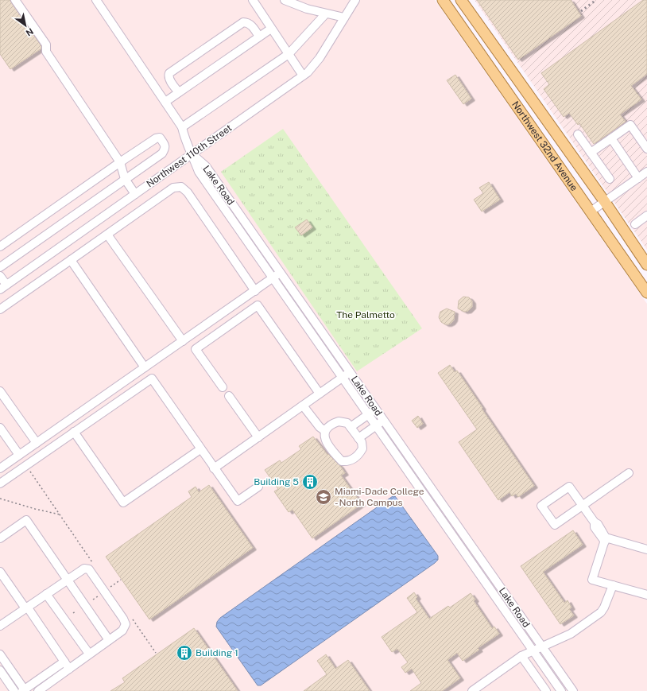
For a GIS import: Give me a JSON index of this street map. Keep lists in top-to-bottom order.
{
  "streets": {
    "main road": ["Northwest 32nd Avenue"],
    "street": ["Northwest 110th Street", "Lake Road"]
  },
  "crossings": [
    ["Northwest 110th Street", "Lake Road"]
  ],
  "parks": ["The Palmetto"],
  "places": {
    "building": ["Building 5", "Building 1"],
    "school or university": ["Miami-Dade College - North Campus"]
  },
  "north": "bottom right"
}
